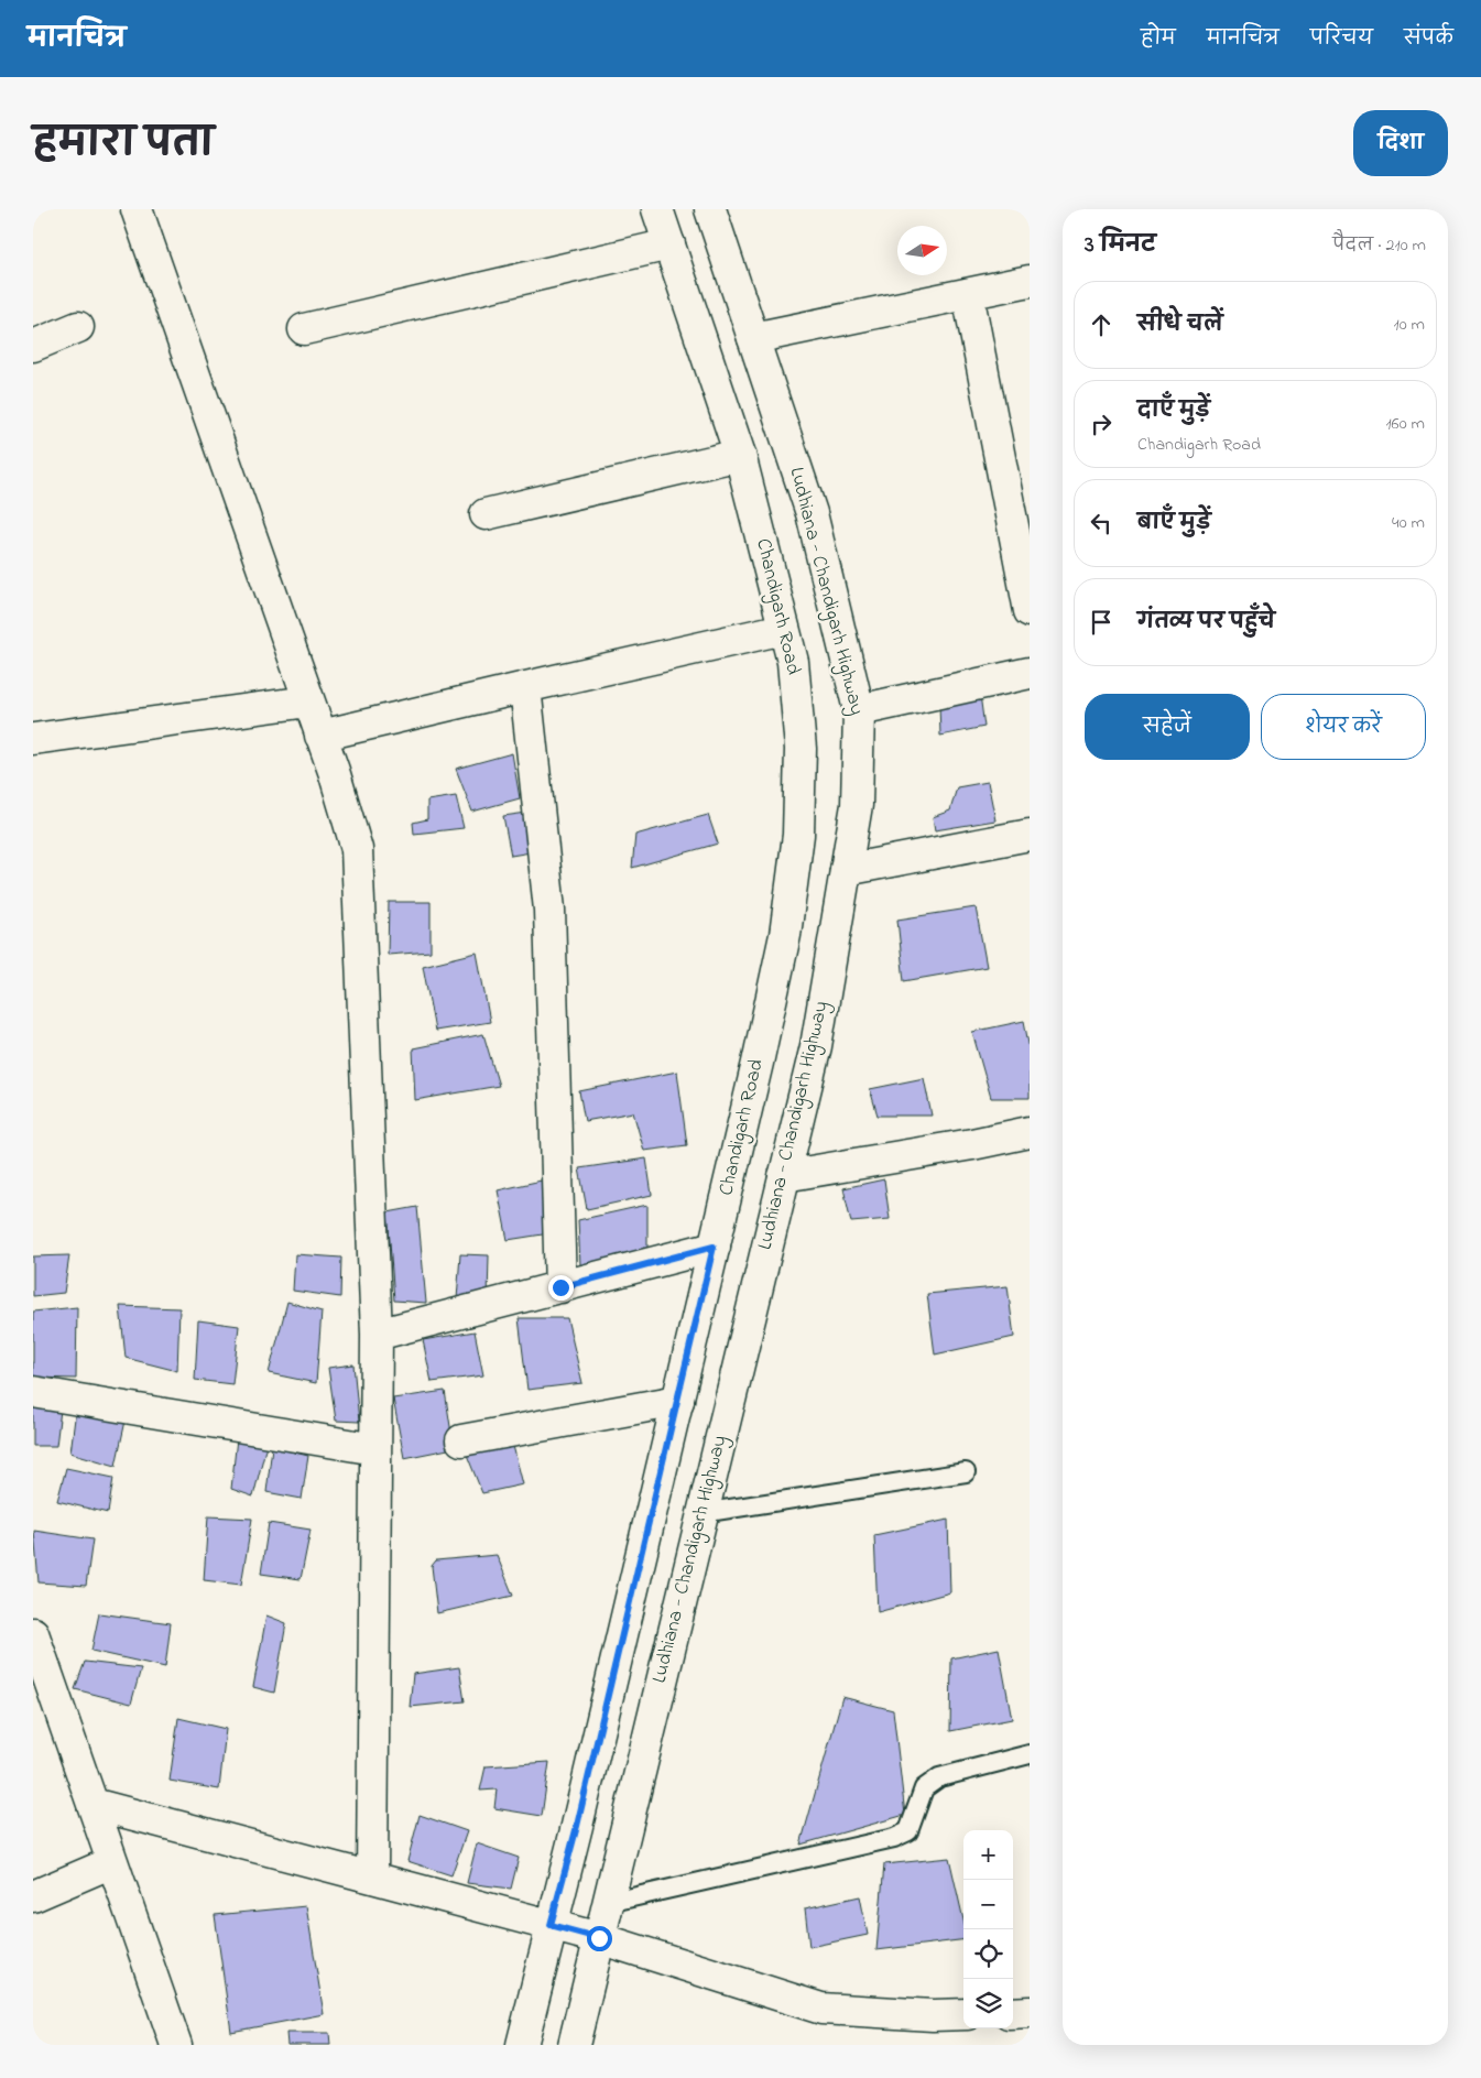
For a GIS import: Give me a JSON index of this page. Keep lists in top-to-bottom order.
{
  "streets": {
    "street": ["Ludhiana - Chandigarh Highway", "Chandigarh Road"]
  },
  "north": "right",
  "page": {
    "header": "मानचित्र",
    "nav": [
      "होम",
      "मानचित्र",
      "परिचय",
      "संपर्क"
    ],
    "title": "हमारा पता",
    "buttons": [
      "दिशा",
      ["सहेजें", "शेयर करें"]
    ],
    "heading": ["3 मिनट", "पैदल · 210 m"],
    "list": [
      ["सीधे चलें", "10 m"],
      ["दाएँ मुड़ें", "Chandigarh Road", "160 m"],
      ["बाएँ मुड़ें", "40 m"],
      "गंतव्य पर पहुँचे"
    ],
    "map_buttons": ["+", "−"]
  }
}
